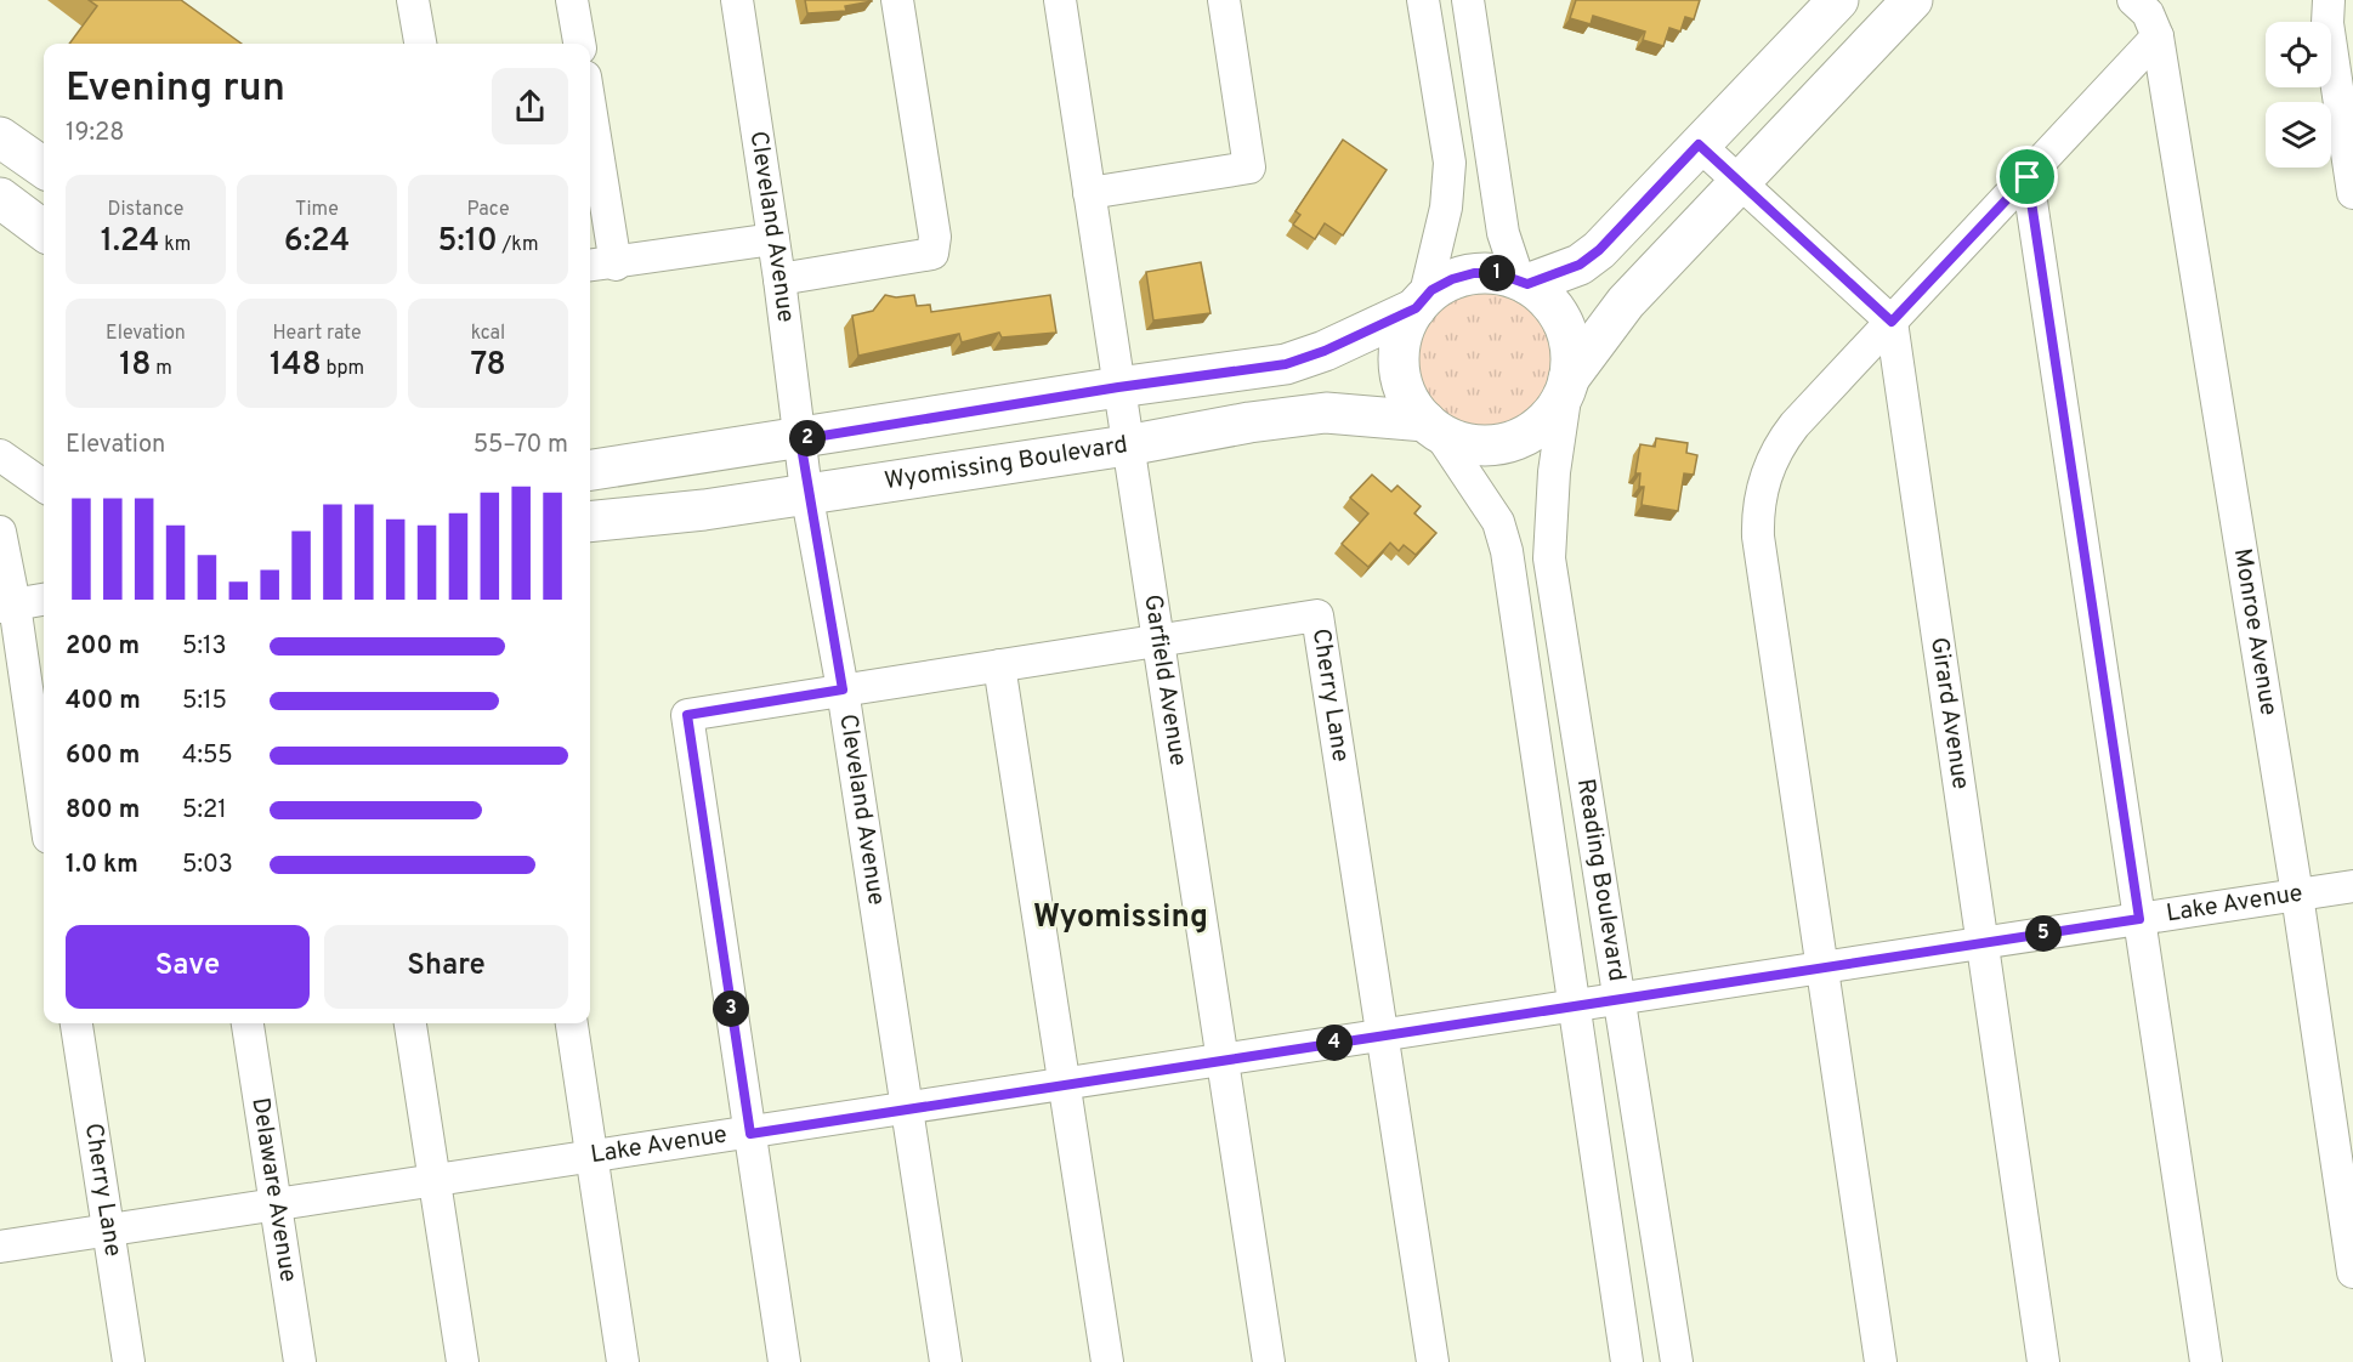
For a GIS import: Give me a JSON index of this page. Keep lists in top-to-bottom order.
{
  "streets": {
    "main road": ["Wyomissing Boulevard"],
    "street": [
      "Cleveland Avenue",
      "Monroe Avenue",
      "Garfield Avenue",
      "Cherry Lane",
      "Girard Avenue",
      "Reading Boulevard",
      "Lake Avenue",
      "Delaware Avenue"
    ]
  },
  "crossings": [
    ["Cleveland Avenue", "Wyomissing Boulevard"],
    ["Cleveland Avenue", "Cherry Lane"],
    ["Cleveland Avenue", "Lake Avenue"],
    ["Wyomissing Boulevard", "Garfield Avenue"],
    ["Wyomissing Boulevard", "Reading Boulevard"],
    ["Monroe Avenue", "Lake Avenue"],
    ["Garfield Avenue", "Cherry Lane"],
    ["Garfield Avenue", "Lake Avenue"],
    ["Cherry Lane", "Lake Avenue"],
    ["Girard Avenue", "Lake Avenue"],
    ["Reading Boulevard", "Lake Avenue"],
    ["Lake Avenue", "Delaware Avenue"]
  ],
  "districts": ["Wyomissing"],
  "page": {
    "heading": ["Evening run", "19:28"],
    "stats": [
      ["Distance", "1.24 km"],
      ["Time", "6:24"],
      ["Pace", "5:10 /km"],
      ["Elevation", "18 m"],
      ["Heart rate", "148 bpm"],
      ["kcal", "78"]
    ],
    "pins": [
      "1",
      "2",
      "5",
      "3",
      "4"
    ],
    "chart": ["Elevation", "55–70 m"],
    "list": [
      {
        "name": "200 m",
        "note": "5:13"
      },
      {
        "name": "400 m",
        "note": "5:15"
      },
      {
        "name": "600 m",
        "note": "4:55"
      },
      {
        "name": "800 m",
        "note": "5:21"
      },
      {
        "name": "1.0 km",
        "note": "5:03"
      }
    ],
    "buttons": ["Save", "Share"]
  }
}
